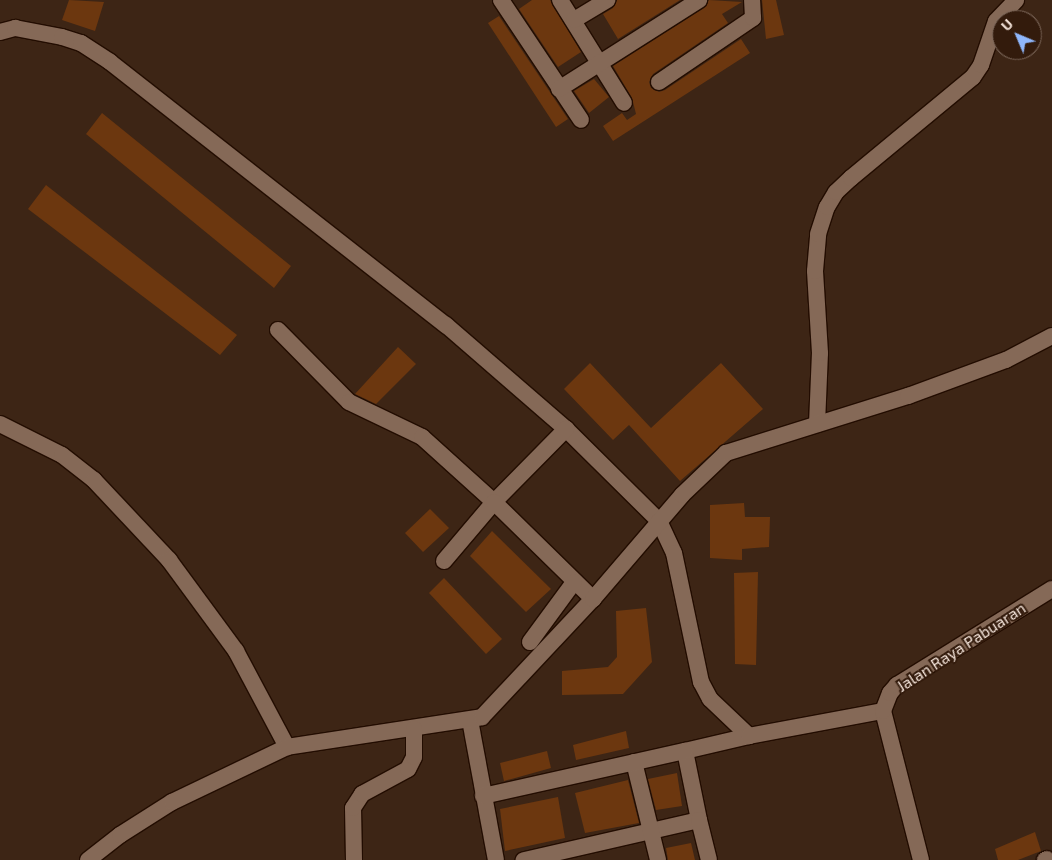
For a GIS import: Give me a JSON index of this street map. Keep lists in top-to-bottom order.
{
  "streets": {
    "street": ["Jalan Raya Pabuaran"]
  },
  "north": "top left"
}
